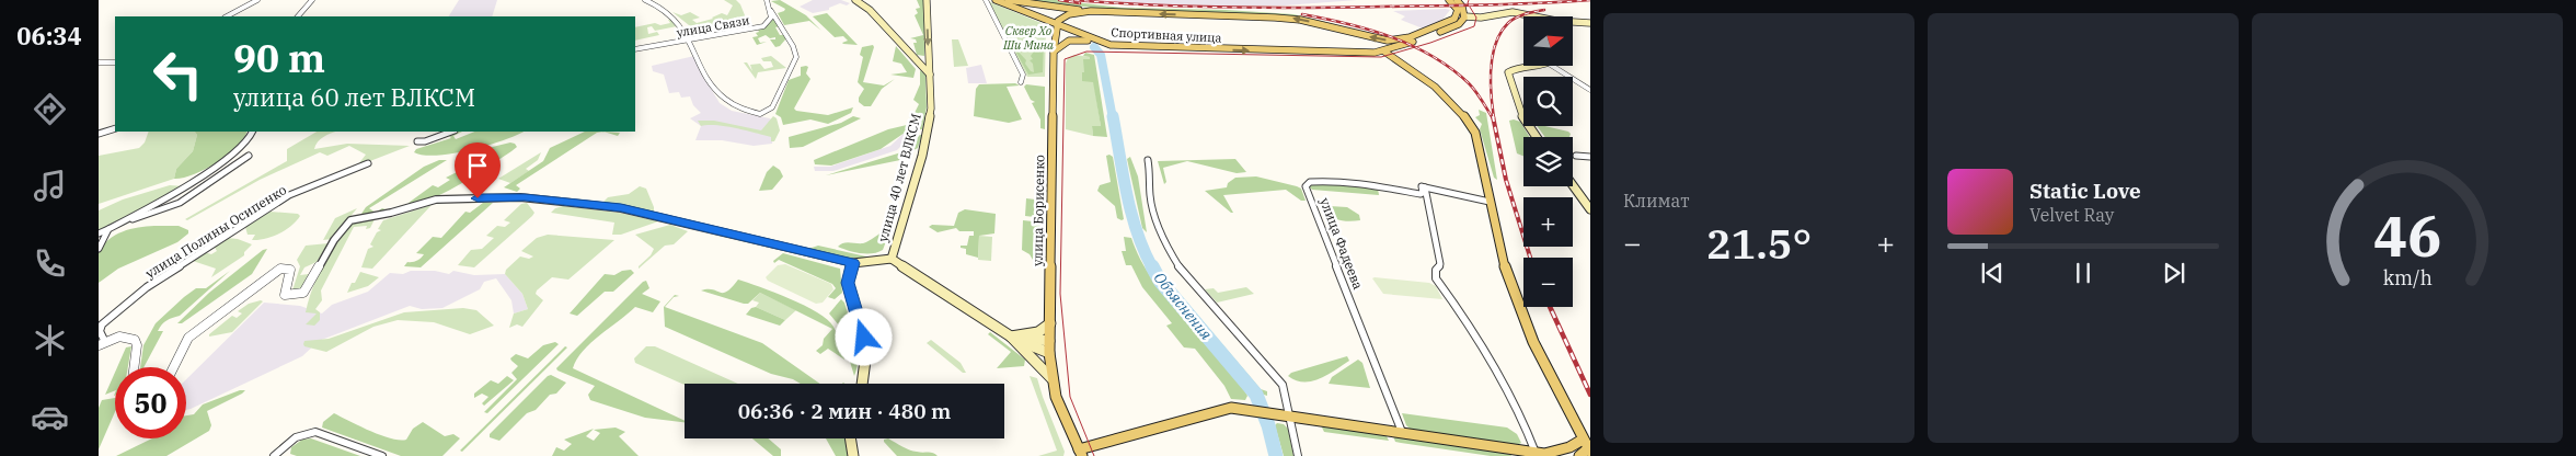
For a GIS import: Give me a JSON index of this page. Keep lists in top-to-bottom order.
{
  "streets": {
    "main road": ["Спортивная улица", "улица 40 лет ВЛКСМ", "улица Борисенко"],
    "street": ["улица Связи", "улица Полины Осипенко", "улица Фадеева"]
  },
  "crossings": [
    ["Спортивная улица", "улица Борисенко"],
    ["улица 40 лет ВЛКСМ", "улица Борисенко"]
  ],
  "water": ["Объяснения"],
  "parks": ["Сквер Хо Ши Мина"],
  "north": "right",
  "page": {
    "tabs": "06:34",
    "tile": "Климат",
    "map_buttons": ["+", "−"],
    "turn": ["90 m", "улица 60 лет ВЛКСМ"],
    "song": ["Static Love", "Velvet Ray"],
    "heat": ["−", "21.5°", "+"],
    "limit": "50",
    "trip": "06:36 · 2 мин · 480 m",
    "gauge": ["46", "km/h"]
  }
}
